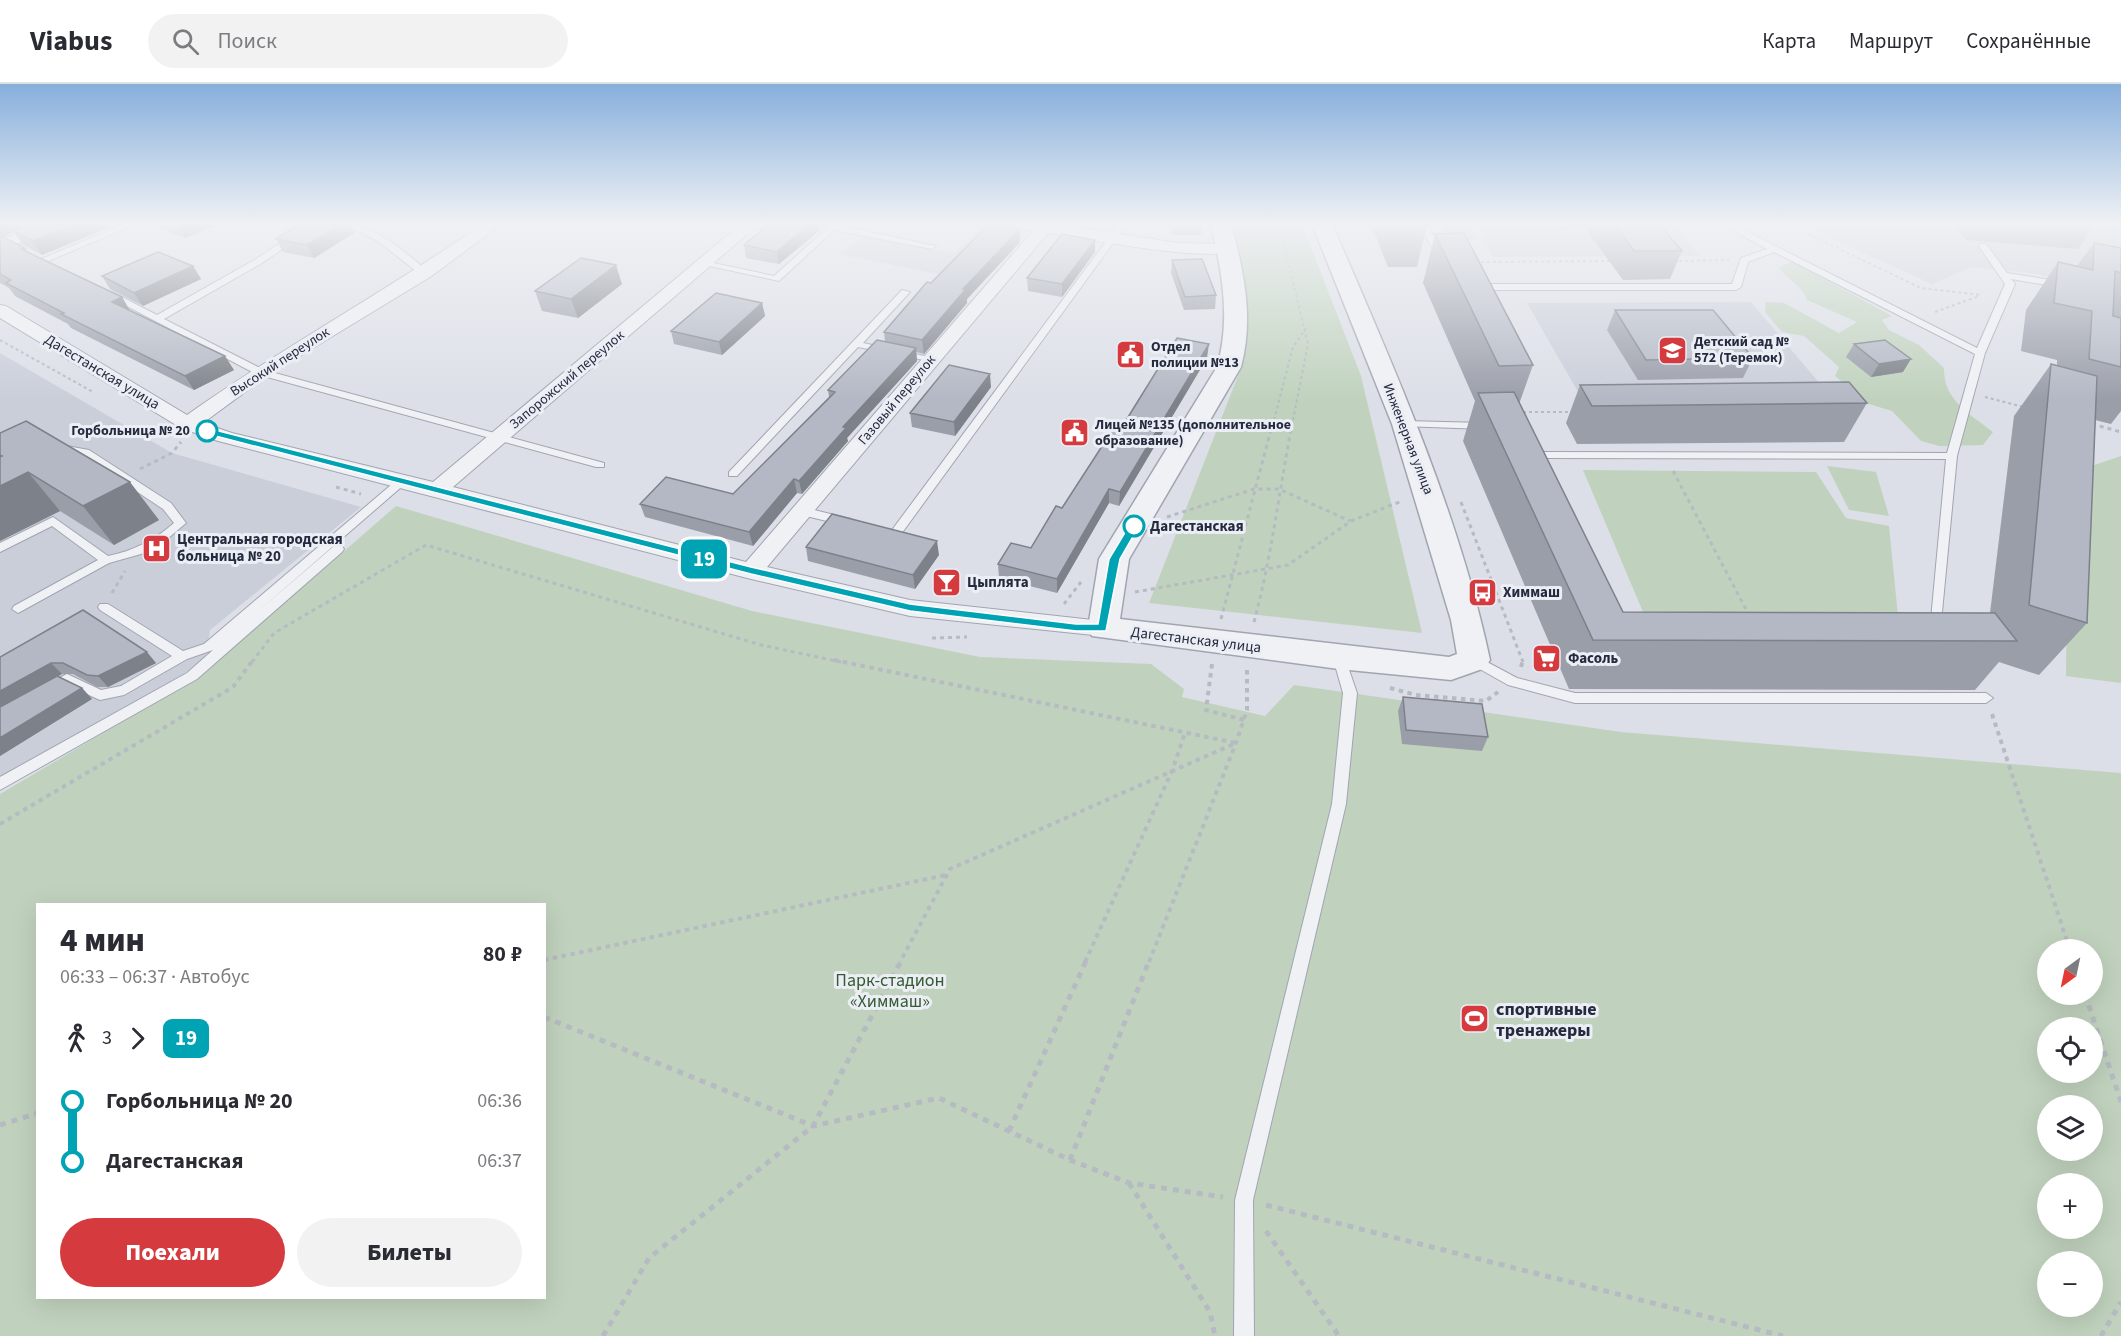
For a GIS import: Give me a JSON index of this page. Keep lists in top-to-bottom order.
{
  "streets": {
    "street": [
      "Высокий переулок",
      "Дагестанская улица",
      "Запорожский переулок",
      "Газовый переулок",
      "Инженерная улица"
    ]
  },
  "crossings": [
    ["Высокий переулок", "Дагестанская улица"],
    ["Дагестанская улица", "Запорожский переулок"],
    ["Дагестанская улица", "Газовый переулок"],
    ["Дагестанская улица", "Инженерная улица"]
  ],
  "parks": ["Парк-стадион «Химмаш»"],
  "places": {
    "school or university": ["Детский сад № 572 (Теремок)"],
    "public building": ["Отдел полиции №13", "Лицей №135 (дополнительное образование)"],
    "other": ["Горбольница № 20", "Дагестанская"],
    "hospital": ["Центральная городская больница № 20"],
    "bar": ["Цыплята"],
    "bus stop": ["Химмаш"],
    "supermarket": ["Фасоль"],
    "sports": ["спортивные тренажеры"]
  },
  "lines": ["bus line 19"],
  "north": "bottom left",
  "page": {
    "header": "Viabus",
    "search": "Поиск",
    "nav": ["Карта", "Маршрут", "Сохранённые"],
    "on_map": "19",
    "heading": ["4 мин", "06:33 – 06:37 · Автобус", "80 ₽"],
    "map_buttons": ["+", "−"],
    "legs": ["3", "19"],
    "list": [
      {
        "name": "Горбольница № 20",
        "value": "06:36"
      },
      {
        "name": "Дагестанская",
        "value": "06:37"
      }
    ],
    "buttons": ["Поехали", "Билеты"]
  }
}
